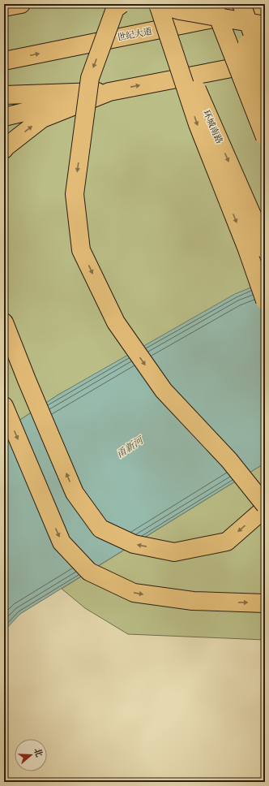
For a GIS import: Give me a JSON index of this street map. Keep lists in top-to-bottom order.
{
  "streets": {
    "main road": ["世纪大道", "环城南路"]
  },
  "water": ["甬新河"],
  "north": "right"
}
